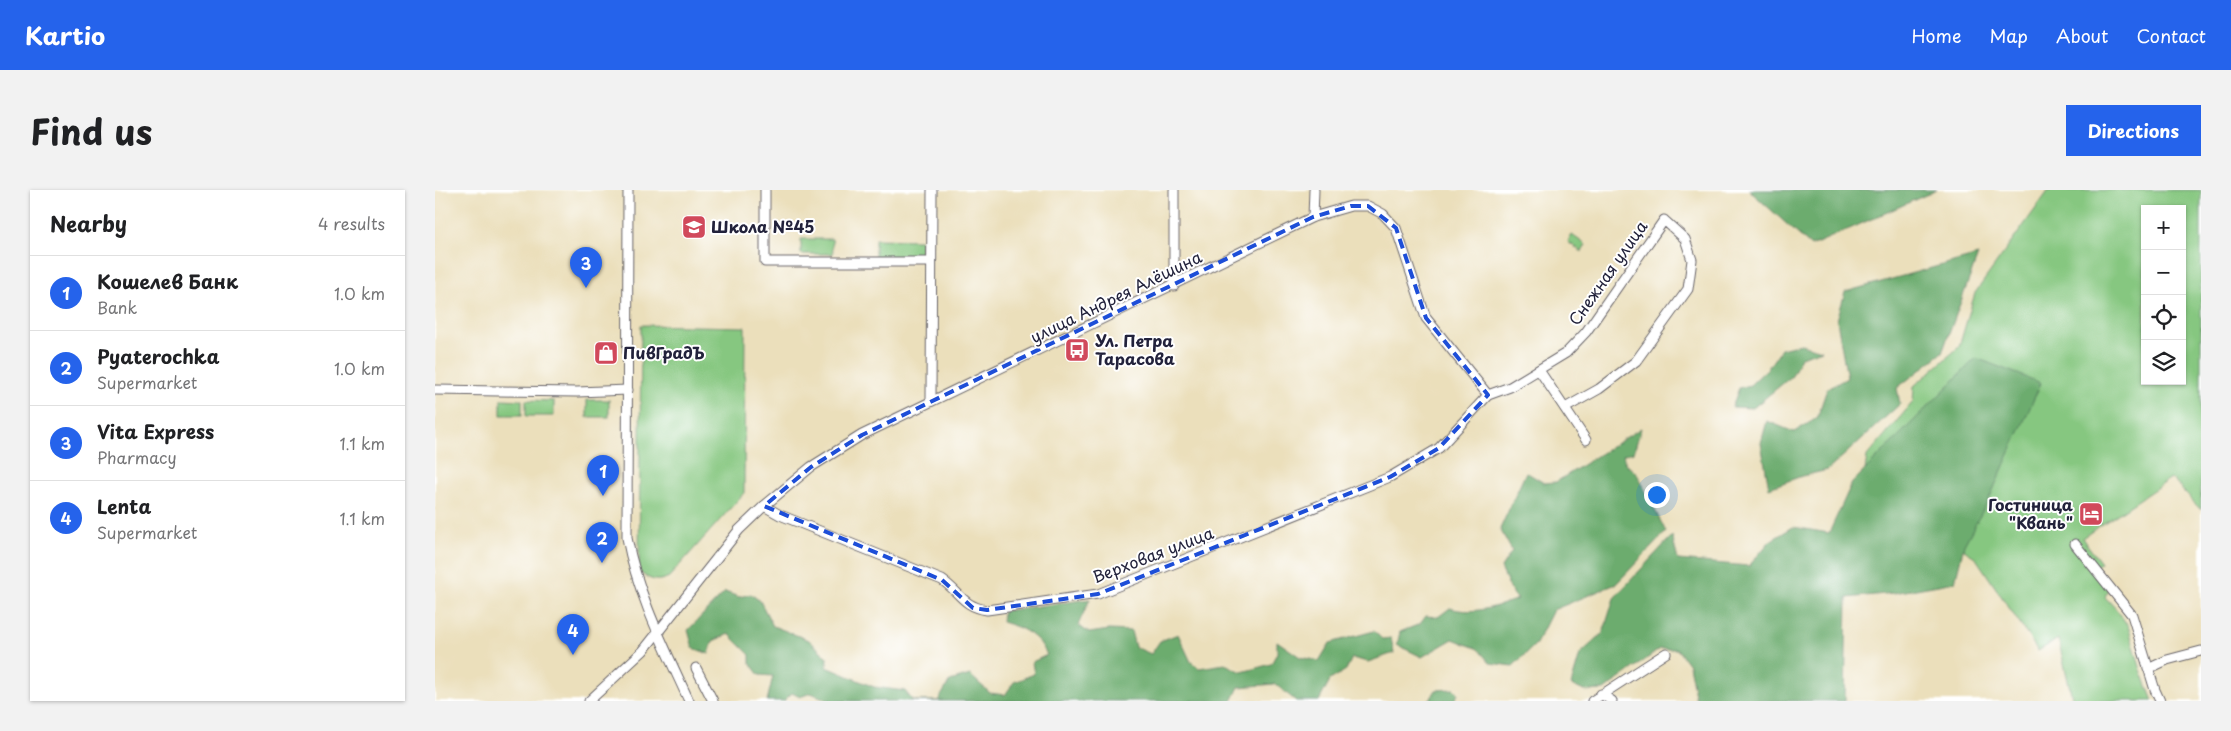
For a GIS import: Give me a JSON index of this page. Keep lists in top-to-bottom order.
{
  "streets": {
    "street": ["Снежная улица", "улица Андрея Алёшина", "Верховая улица"]
  },
  "crossings": [
    ["Снежная улица", "улица Андрея Алёшина"],
    ["Снежная улица", "Верховая улица"],
    ["улица Андрея Алёшина", "Верховая улица"]
  ],
  "places": {
    "school or university": ["Школа №45"],
    "bus stop": ["Ул. Петра Тарасова"],
    "shop": ["ПивГрадЪ"],
    "hotel": ["Гостиница \"Квань\""]
  },
  "page": {
    "header": "Kartio",
    "nav": [
      "Home",
      "Map",
      "About",
      "Contact"
    ],
    "title": "Find us",
    "buttons": "Directions",
    "heading": ["Nearby", "4 results"],
    "map_buttons": ["+", "−"],
    "pins": [
      "3",
      "1",
      "2",
      "4"
    ],
    "list": [
      {
        "mark": "1",
        "name": "Кошелев Банк",
        "note": "Bank",
        "value": "1.0 km"
      },
      {
        "mark": "2",
        "name": "Pyaterochka",
        "note": "Supermarket",
        "value": "1.0 km"
      },
      {
        "mark": "3",
        "name": "Vita Express",
        "note": "Pharmacy",
        "value": "1.1 km"
      },
      {
        "mark": "4",
        "name": "Lenta",
        "note": "Supermarket",
        "value": "1.1 km"
      }
    ]
  }
}
